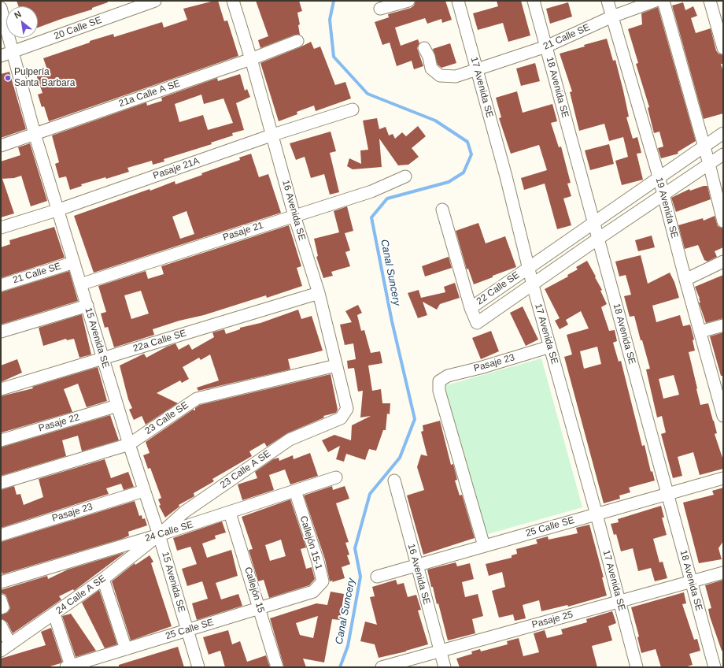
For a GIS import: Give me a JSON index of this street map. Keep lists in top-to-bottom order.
{
  "streets": {
    "street": [
      "20 Calle SE",
      "21 Calle SE",
      "17 Avenida SE",
      "18 Avenida SE",
      "21a Calle A SE",
      "Pasaje 21A",
      "19 Avenida SE",
      "16 Avenida SE",
      "Pasaje 21",
      "22 Calle SE",
      "15 Avenida SE",
      "22a Calle SE",
      "Pasaje 23",
      "23 Calle SE",
      "Pasaje 22",
      "23 Calle A SE",
      "25 Calle SE",
      "24 Calle SE",
      "Callejón 15-1",
      "Callejón 15",
      "24 Calle A SE",
      "Pasaje 25"
    ]
  },
  "crossings": [
    ["20 Calle SE", "15 Avenida SE"],
    ["21 Calle SE", "17 Avenida SE"],
    ["21 Calle SE", "18 Avenida SE"],
    ["21 Calle SE", "19 Avenida SE"],
    ["21 Calle SE", "15 Avenida SE"],
    ["17 Avenida SE", "22 Calle SE"],
    ["17 Avenida SE", "Pasaje 23"],
    ["17 Avenida SE", "25 Calle SE"],
    ["17 Avenida SE", "Pasaje 25"],
    ["18 Avenida SE", "22 Calle SE"],
    ["18 Avenida SE", "25 Calle SE"],
    ["18 Avenida SE", "Pasaje 25"],
    ["21a Calle A SE", "16 Avenida SE"],
    ["21a Calle A SE", "15 Avenida SE"],
    ["Pasaje 21A", "16 Avenida SE"],
    ["Pasaje 21A", "15 Avenida SE"],
    ["19 Avenida SE", "22 Calle SE"],
    ["16 Avenida SE", "Pasaje 21"],
    ["16 Avenida SE", "22a Calle SE"],
    ["16 Avenida SE", "23 Calle SE"],
    ["16 Avenida SE", "23 Calle A SE"],
    ["16 Avenida SE", "25 Calle SE"],
    ["16 Avenida SE", "Pasaje 25"],
    ["Pasaje 21", "15 Avenida SE"],
    ["15 Avenida SE", "22a Calle SE"],
    ["15 Avenida SE", "Pasaje 23"],
    ["15 Avenida SE", "23 Calle SE"],
    ["15 Avenida SE", "Pasaje 22"],
    ["15 Avenida SE", "23 Calle A SE"],
    ["15 Avenida SE", "25 Calle SE"],
    ["15 Avenida SE", "24 Calle SE"],
    ["15 Avenida SE", "24 Calle A SE"],
    ["Pasaje 23", "25 Calle SE"],
    ["23 Calle A SE", "24 Calle SE"],
    ["23 Calle A SE", "24 Calle A SE"],
    ["25 Calle SE", "Callejón 15-1"],
    ["25 Calle SE", "Callejón 15"],
    ["24 Calle SE", "Callejón 15-1"],
    ["24 Calle SE", "Callejón 15"],
    ["24 Calle SE", "24 Calle A SE"]
  ],
  "water": ["Canal Suncery"],
  "places": ["Pulpería Santa Barbara"],
  "north": "top left"
}
